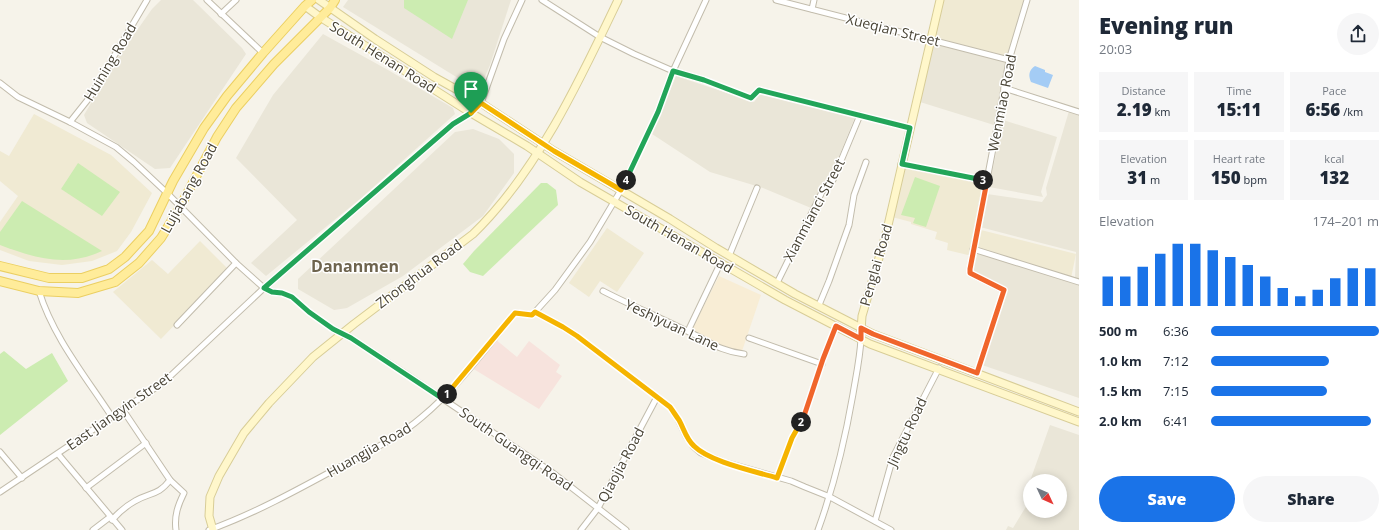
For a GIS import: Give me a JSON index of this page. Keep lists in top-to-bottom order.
{
  "streets": {
    "main road": [
      "South Henan Road",
      "Lujiabang Road",
      "Penglai Road",
      "Zhonghua Road"
    ],
    "street": [
      "Xueqian Street",
      "Huining Road",
      "Wenmiao Road",
      "Xianmianci Street",
      "Yeshiyuan Lane",
      "East Jiangyin Street",
      "Jingtu Road",
      "South Guangqi Road",
      "Huangjia Road",
      "Qiaojia Road"
    ]
  },
  "crossings": [
    ["Xueqian Street", "Wenmiao Road"],
    ["Xueqian Street", "Penglai Road"],
    ["South Henan Road", "Wenmiao Road"],
    ["South Henan Road", "Lujiabang Road"],
    ["South Henan Road", "Xianmianci Street"],
    ["South Henan Road", "Penglai Road"],
    ["South Henan Road", "Zhonghua Road"],
    ["South Henan Road", "East Jiangyin Street"],
    ["South Henan Road", "Jingtu Road"],
    ["Zhonghua Road", "South Guangqi Road"],
    ["Zhonghua Road", "Huangjia Road"],
    ["East Jiangyin Street", "South Guangqi Road"],
    ["South Guangqi Road", "Huangjia Road"],
    ["South Guangqi Road", "Qiaojia Road"]
  ],
  "districts": ["Dananmen"],
  "north": "bottom right",
  "page": {
    "heading": ["Evening run", "20:03"],
    "stats": [
      ["Distance", "2.19 km"],
      ["Time", "15:11"],
      ["Pace", "6:56 /km"],
      ["Elevation", "31 m"],
      ["Heart rate", "150 bpm"],
      ["kcal", "132"]
    ],
    "pins": [
      "3",
      "4",
      "1",
      "2"
    ],
    "chart": ["Elevation", "174–201 m"],
    "list": [
      {
        "name": "500 m",
        "note": "6:36"
      },
      {
        "name": "1.0 km",
        "note": "7:12"
      },
      {
        "name": "1.5 km",
        "note": "7:15"
      },
      {
        "name": "2.0 km",
        "note": "6:41"
      }
    ],
    "buttons": ["Save", "Share"]
  }
}
